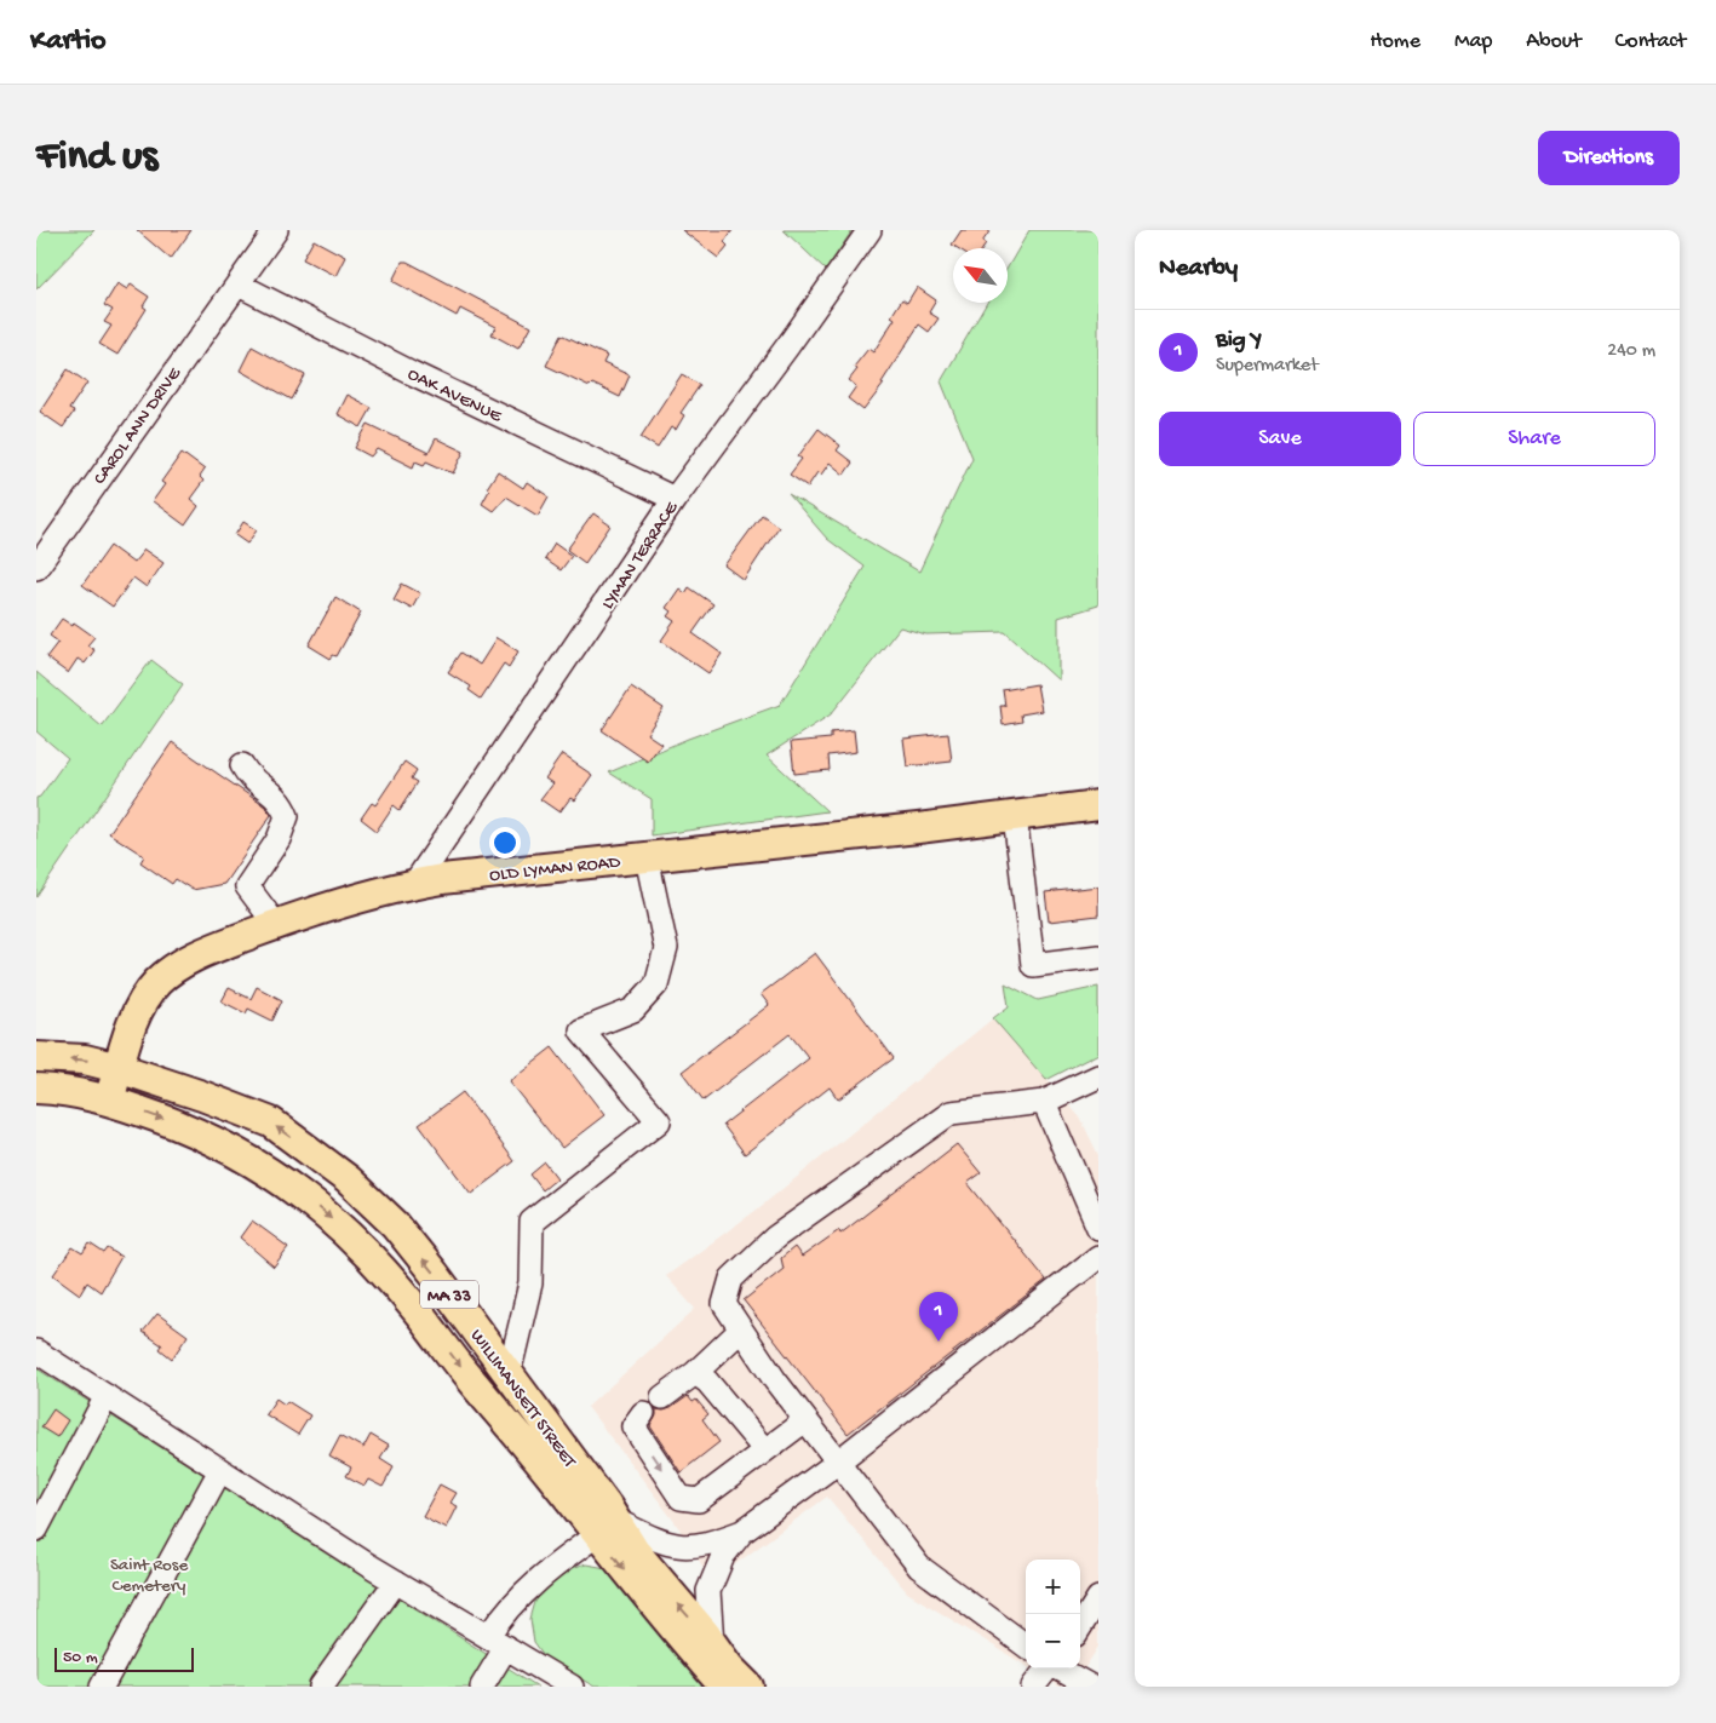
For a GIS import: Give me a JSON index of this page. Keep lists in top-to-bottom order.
{
  "streets": {
    "main road": ["OLD LYMAN ROAD", "MA 33", "WILLIMANSETT STREET"],
    "street": ["OAK AVENUE", "CAROL ANN DRIVE", "LYMAN TERRACE"]
  },
  "crossings": [
    ["OAK AVENUE", "CAROL ANN DRIVE"],
    ["OAK AVENUE", "LYMAN TERRACE"],
    ["LYMAN TERRACE", "OLD LYMAN ROAD"],
    ["OLD LYMAN ROAD", "WILLIMANSETT STREET"]
  ],
  "parks": ["Saint Rose Cemetery"],
  "scale_bar": "50 m",
  "north": "top left",
  "page": {
    "header": "Kartio",
    "nav": [
      "Home",
      "Map",
      "About",
      "Contact"
    ],
    "buttons": [
      "Directions",
      ["Save", "Share"]
    ],
    "title": "Find us",
    "heading": "Nearby",
    "list": [
      {
        "mark": "1",
        "name": "Big Y",
        "note": "Supermarket",
        "value": "240 m"
      }
    ],
    "pins": "1",
    "map_buttons": ["+", "−"],
    "scale": "50 m"
  }
}
